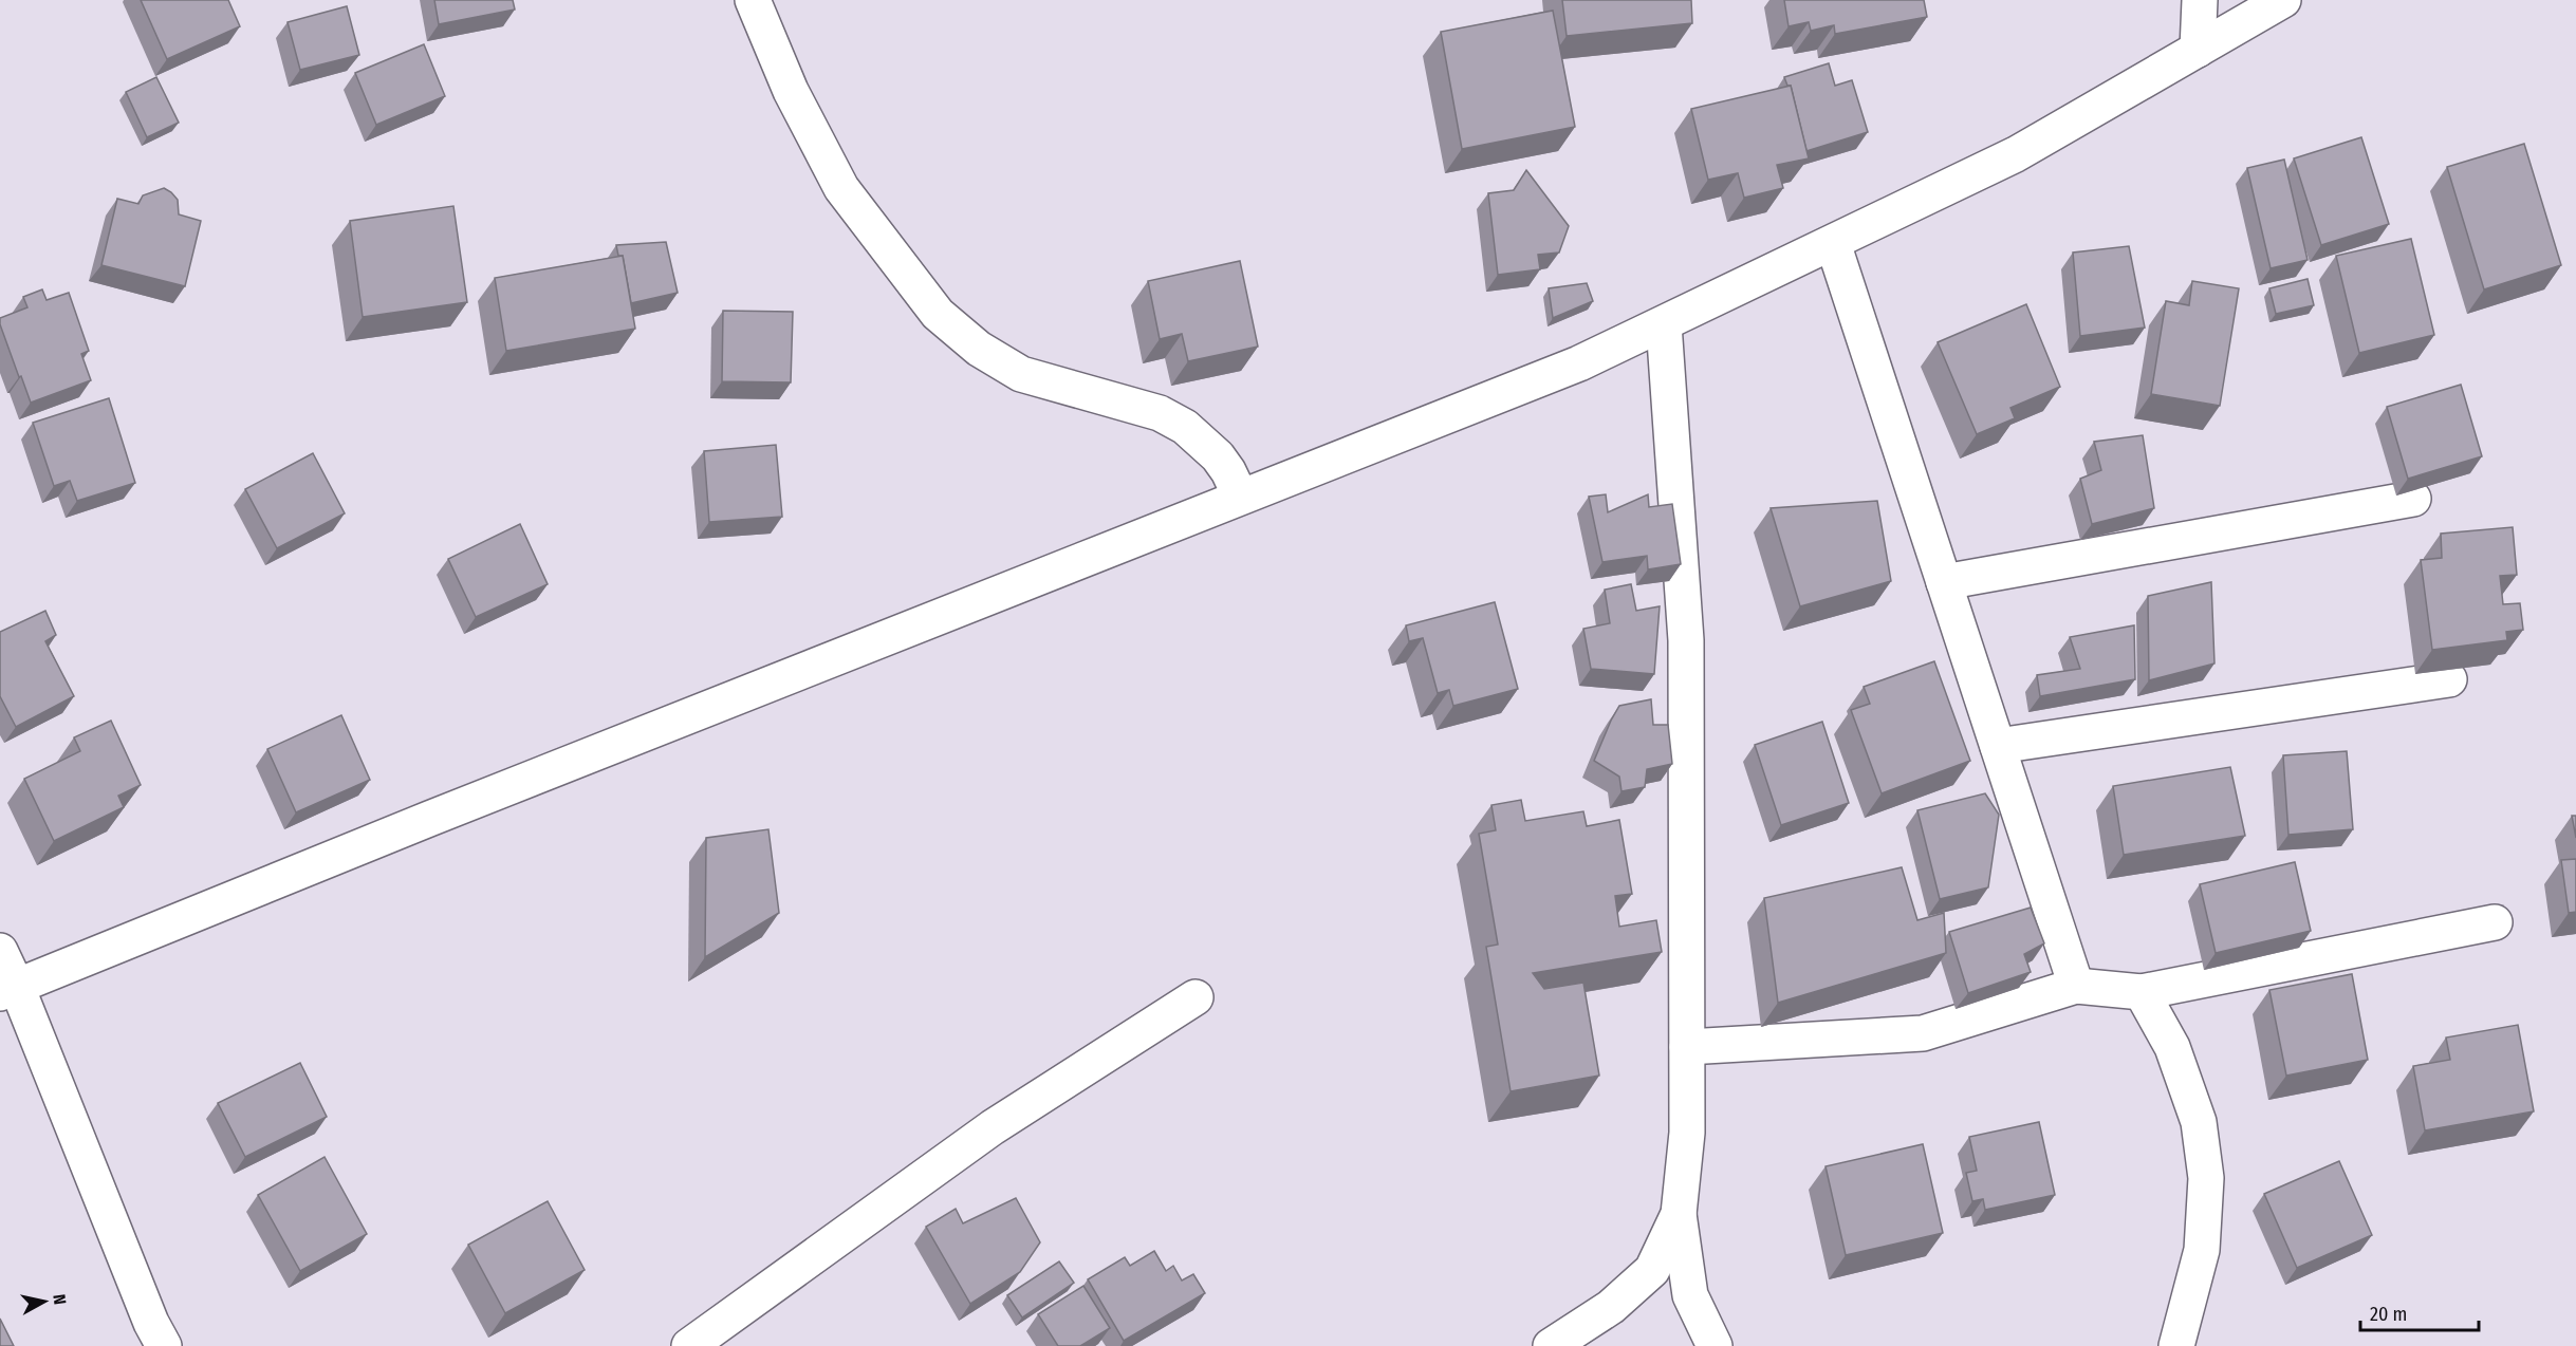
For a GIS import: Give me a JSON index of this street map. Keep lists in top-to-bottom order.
{
  "scale_bar": "20 m",
  "north": "right"
}
